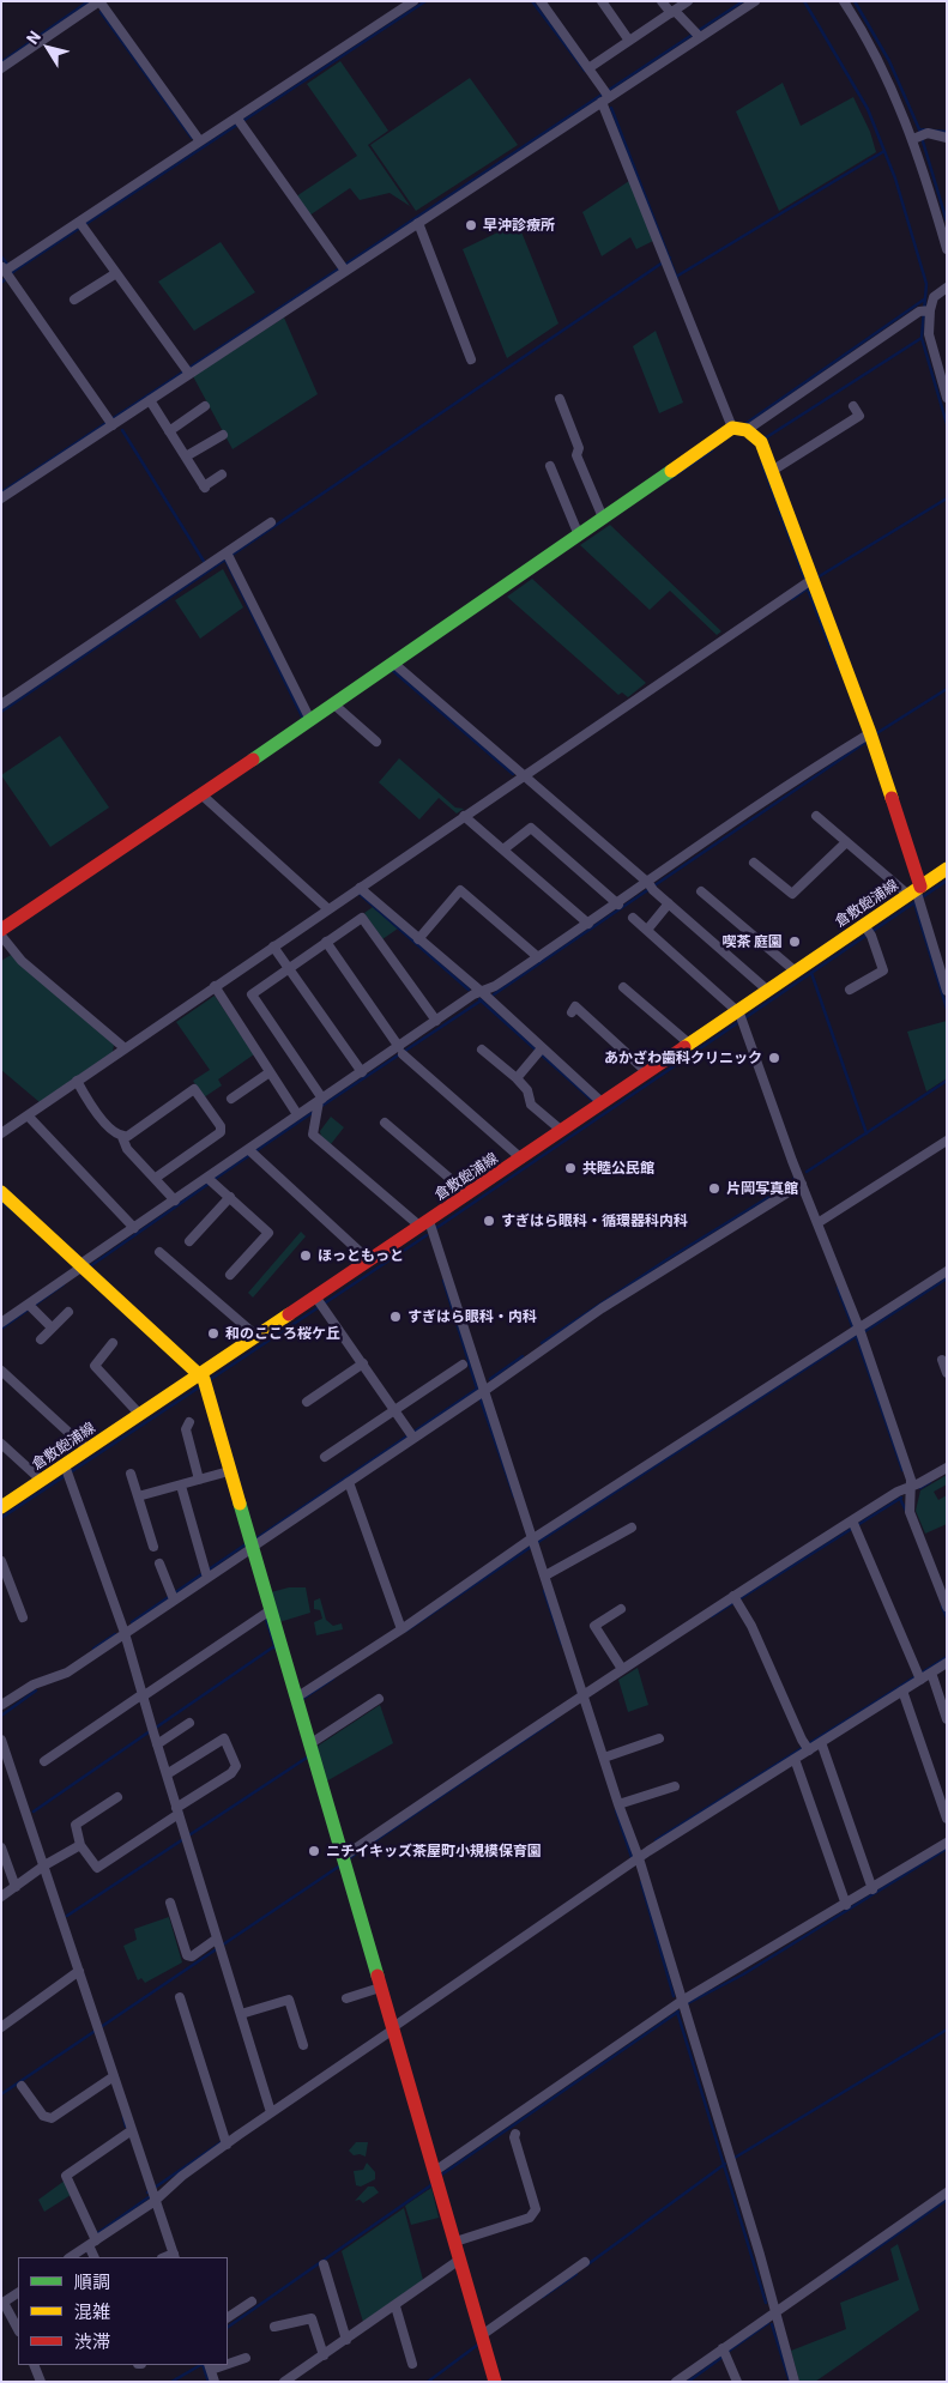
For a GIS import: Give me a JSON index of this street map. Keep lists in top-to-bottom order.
{
  "streets": {
    "street": ["倉敷飽浦線"]
  },
  "places": [
    "早沖診療所",
    "喫茶 庭園",
    "あかざわ歯科クリニック",
    "共睦公民館",
    "片岡写真館",
    "すぎはら眼科・循環器科内科",
    "ほっともっと",
    "すぎはら眼科・内科",
    "和のこころ桜ケ丘",
    "ニチイキッズ茶屋町小規模保育園"
  ],
  "legend": ["順調", "混雑", "渋滞"],
  "north": "top left"
}
